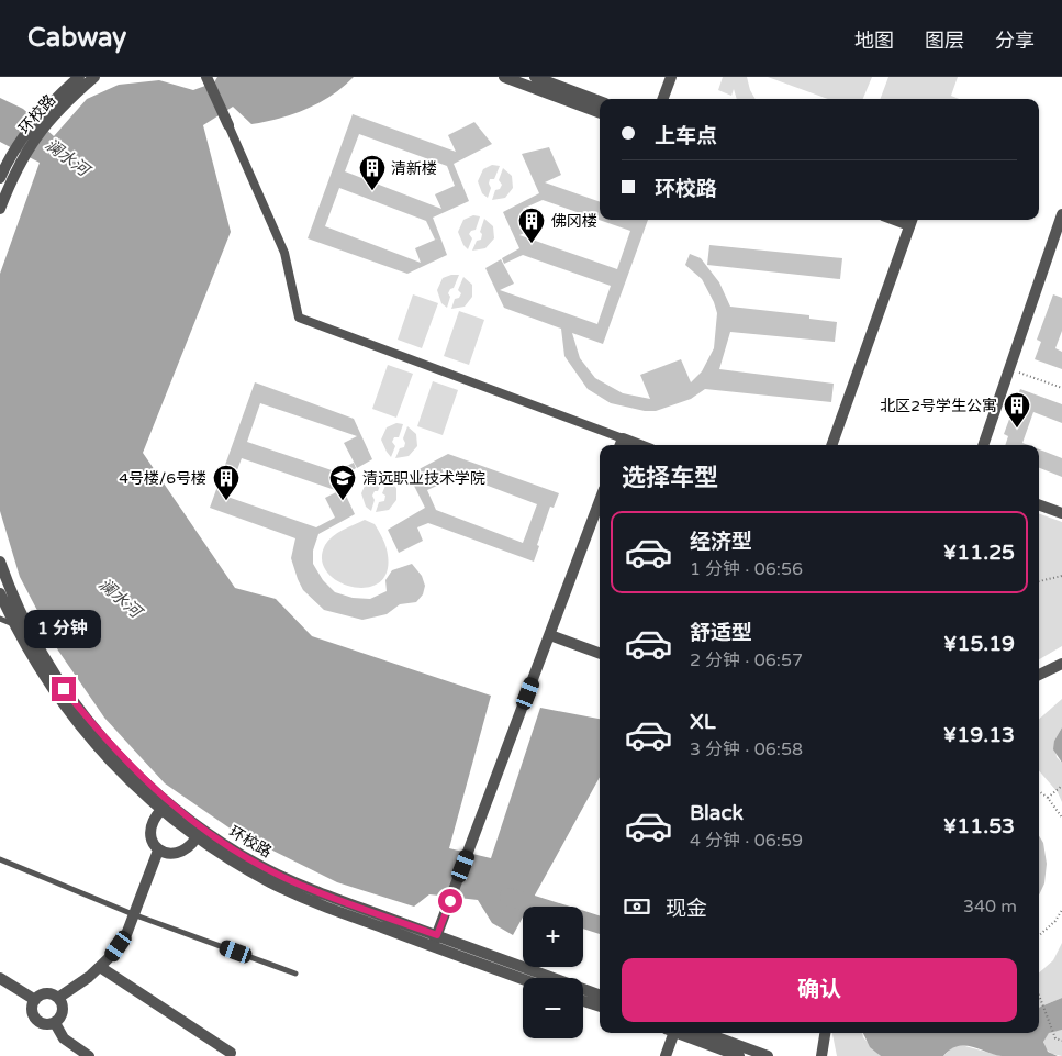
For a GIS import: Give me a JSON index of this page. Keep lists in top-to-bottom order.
{
  "streets": {
    "street": ["环校路"]
  },
  "water": ["澜水河"],
  "places": {
    "building": [
      "清新楼",
      "佛冈楼",
      "北区2号学生公寓",
      "4号楼/6号楼"
    ],
    "school or university": ["清远职业技术学院"]
  },
  "page": {
    "header": "Cabway",
    "nav": ["地图", "图层", "分享"],
    "banner": ["上车点", "环校路"],
    "heading": "选择车型",
    "list": [
      {
        "name": "经济型",
        "note": "1 分钟 · 06:56",
        "value": "¥11.25"
      },
      {
        "name": "舒适型",
        "note": "2 分钟 · 06:57",
        "value": "¥15.19"
      },
      {
        "name": "XL",
        "note": "3 分钟 · 06:58",
        "value": "¥19.13"
      },
      {
        "name": "Black",
        "note": "4 分钟 · 06:59",
        "value": "¥11.53"
      }
    ],
    "bubble": "1 分钟",
    "pay": ["现金", "340 m"],
    "map_buttons": ["+", "−"],
    "buttons": "确认"
  }
}
